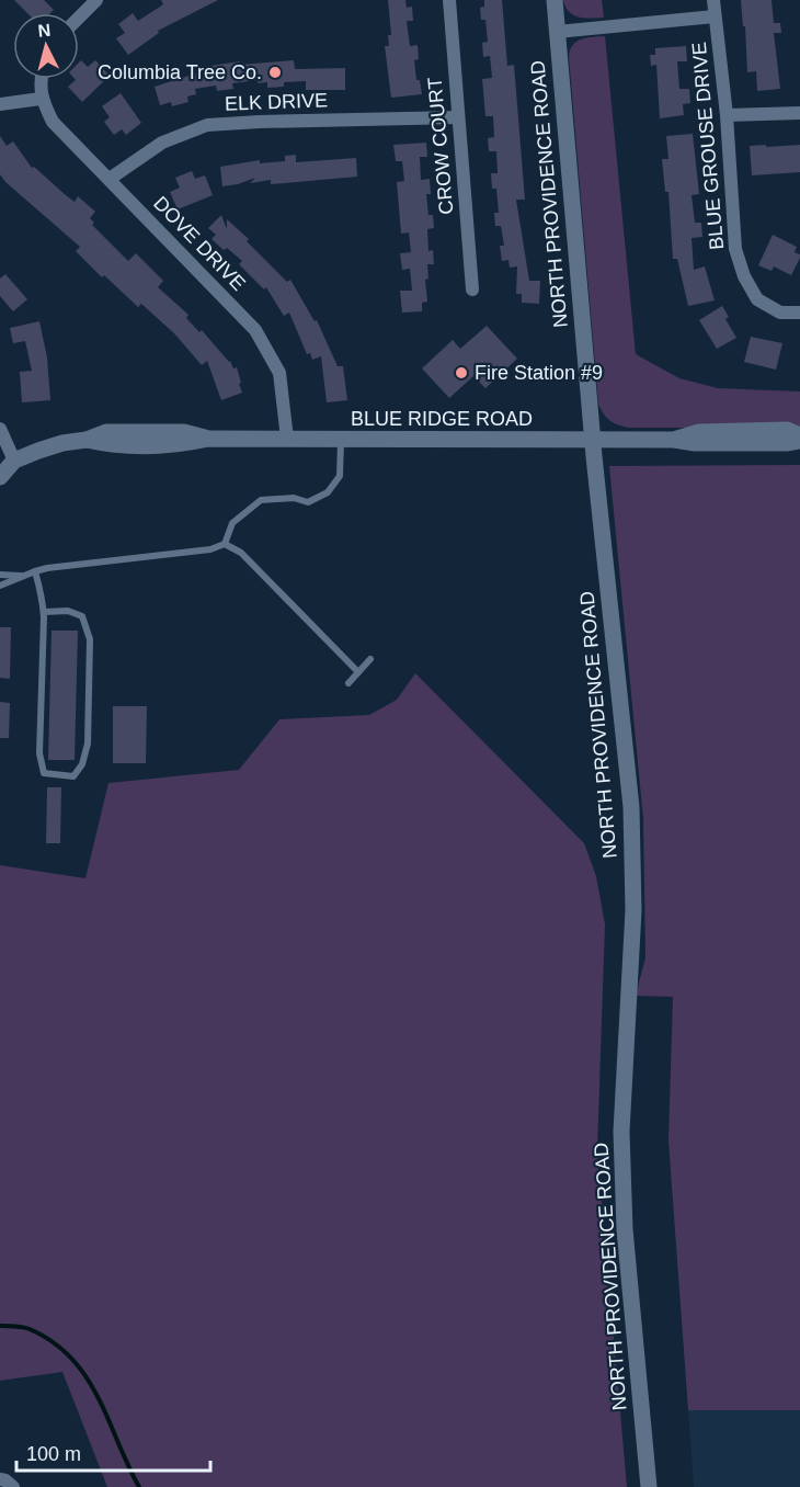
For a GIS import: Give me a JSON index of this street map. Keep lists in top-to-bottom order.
{
  "streets": {
    "street": [
      "ELK DRIVE",
      "CROW COURT",
      "BLUE GROUSE DRIVE",
      "NORTH PROVIDENCE ROAD",
      "DOVE DRIVE",
      "BLUE RIDGE ROAD"
    ]
  },
  "crossings": [
    ["ELK DRIVE", "CROW COURT"],
    ["ELK DRIVE", "DOVE DRIVE"],
    ["NORTH PROVIDENCE ROAD", "BLUE RIDGE ROAD"],
    ["DOVE DRIVE", "BLUE RIDGE ROAD"]
  ],
  "places": ["Columbia Tree Co.", "Fire Station #9"],
  "scale_bar": "100 m",
  "north": "top"
}
